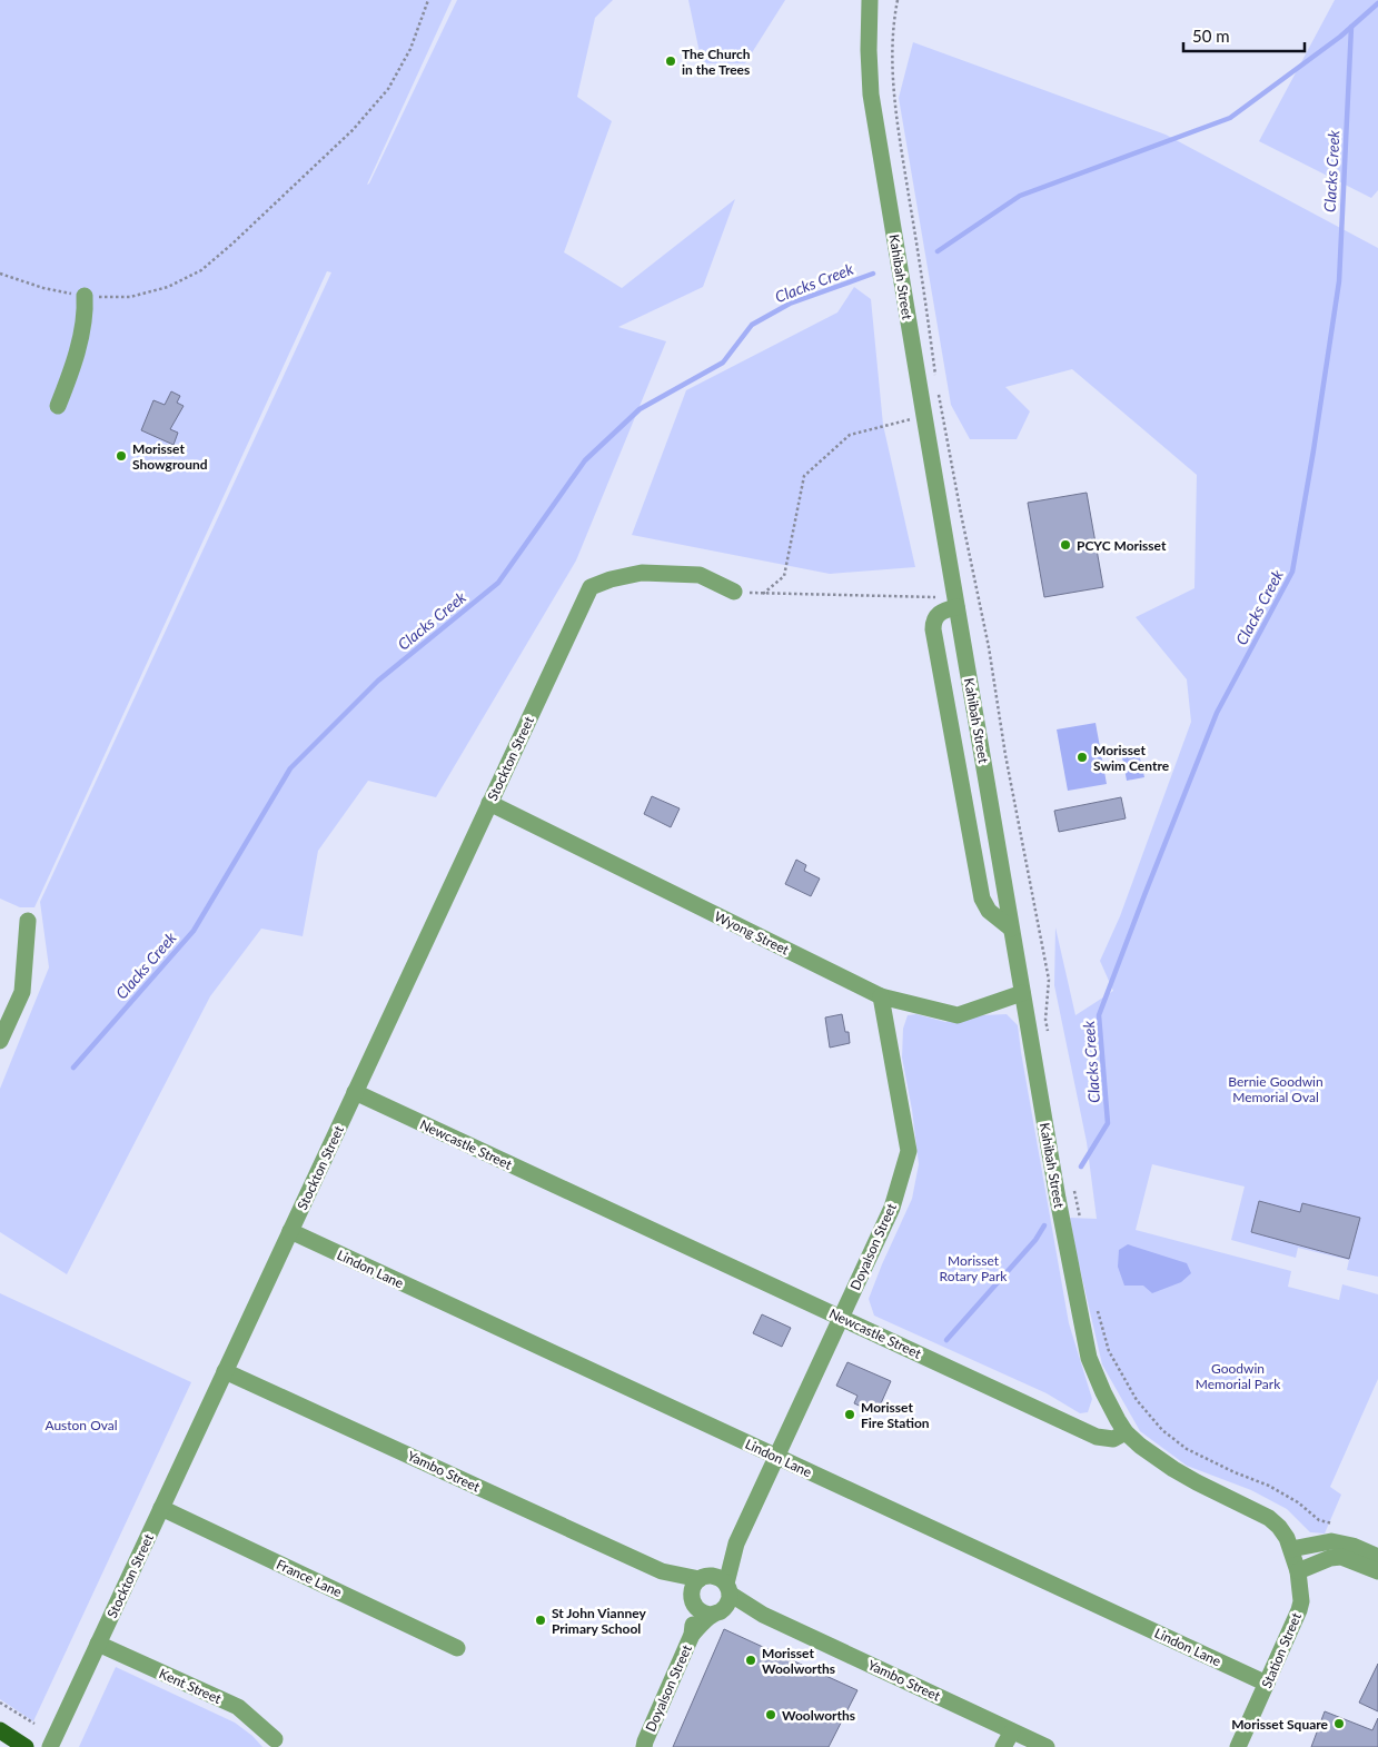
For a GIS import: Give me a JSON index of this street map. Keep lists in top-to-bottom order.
{
  "streets": {
    "street": [
      "Kahibah Street",
      "Stockton Street",
      "Wyong Street",
      "Newcastle Street",
      "Doyalson Street",
      "Lindon Lane",
      "Yambo Street",
      "France Lane",
      "Station Street",
      "Kent Street"
    ]
  },
  "crossings": [
    ["Kahibah Street", "Wyong Street"],
    ["Kahibah Street", "Newcastle Street"],
    ["Stockton Street", "Wyong Street"],
    ["Stockton Street", "Newcastle Street"],
    ["Stockton Street", "Lindon Lane"],
    ["Stockton Street", "Yambo Street"],
    ["Stockton Street", "France Lane"],
    ["Stockton Street", "Kent Street"],
    ["Wyong Street", "Doyalson Street"],
    ["Newcastle Street", "Doyalson Street"],
    ["Doyalson Street", "Lindon Lane"],
    ["Doyalson Street", "Yambo Street"],
    ["Lindon Lane", "Station Street"]
  ],
  "water": ["Clacks Creek"],
  "parks": [
    "Bernie Goodwin Memorial Oval",
    "Morisset Rotary Park",
    "Goodwin Memorial Park",
    "Auston Oval"
  ],
  "places": [
    "The Church in the Trees",
    "Morisset Showground",
    "PCYC Morisset",
    "Morisset Swim Centre",
    "Morisset Fire Station",
    "St John Vianney Primary School",
    "Morisset Woolworths",
    "Woolworths",
    "Morisset Square"
  ],
  "scale_bar": "50 m"
}
